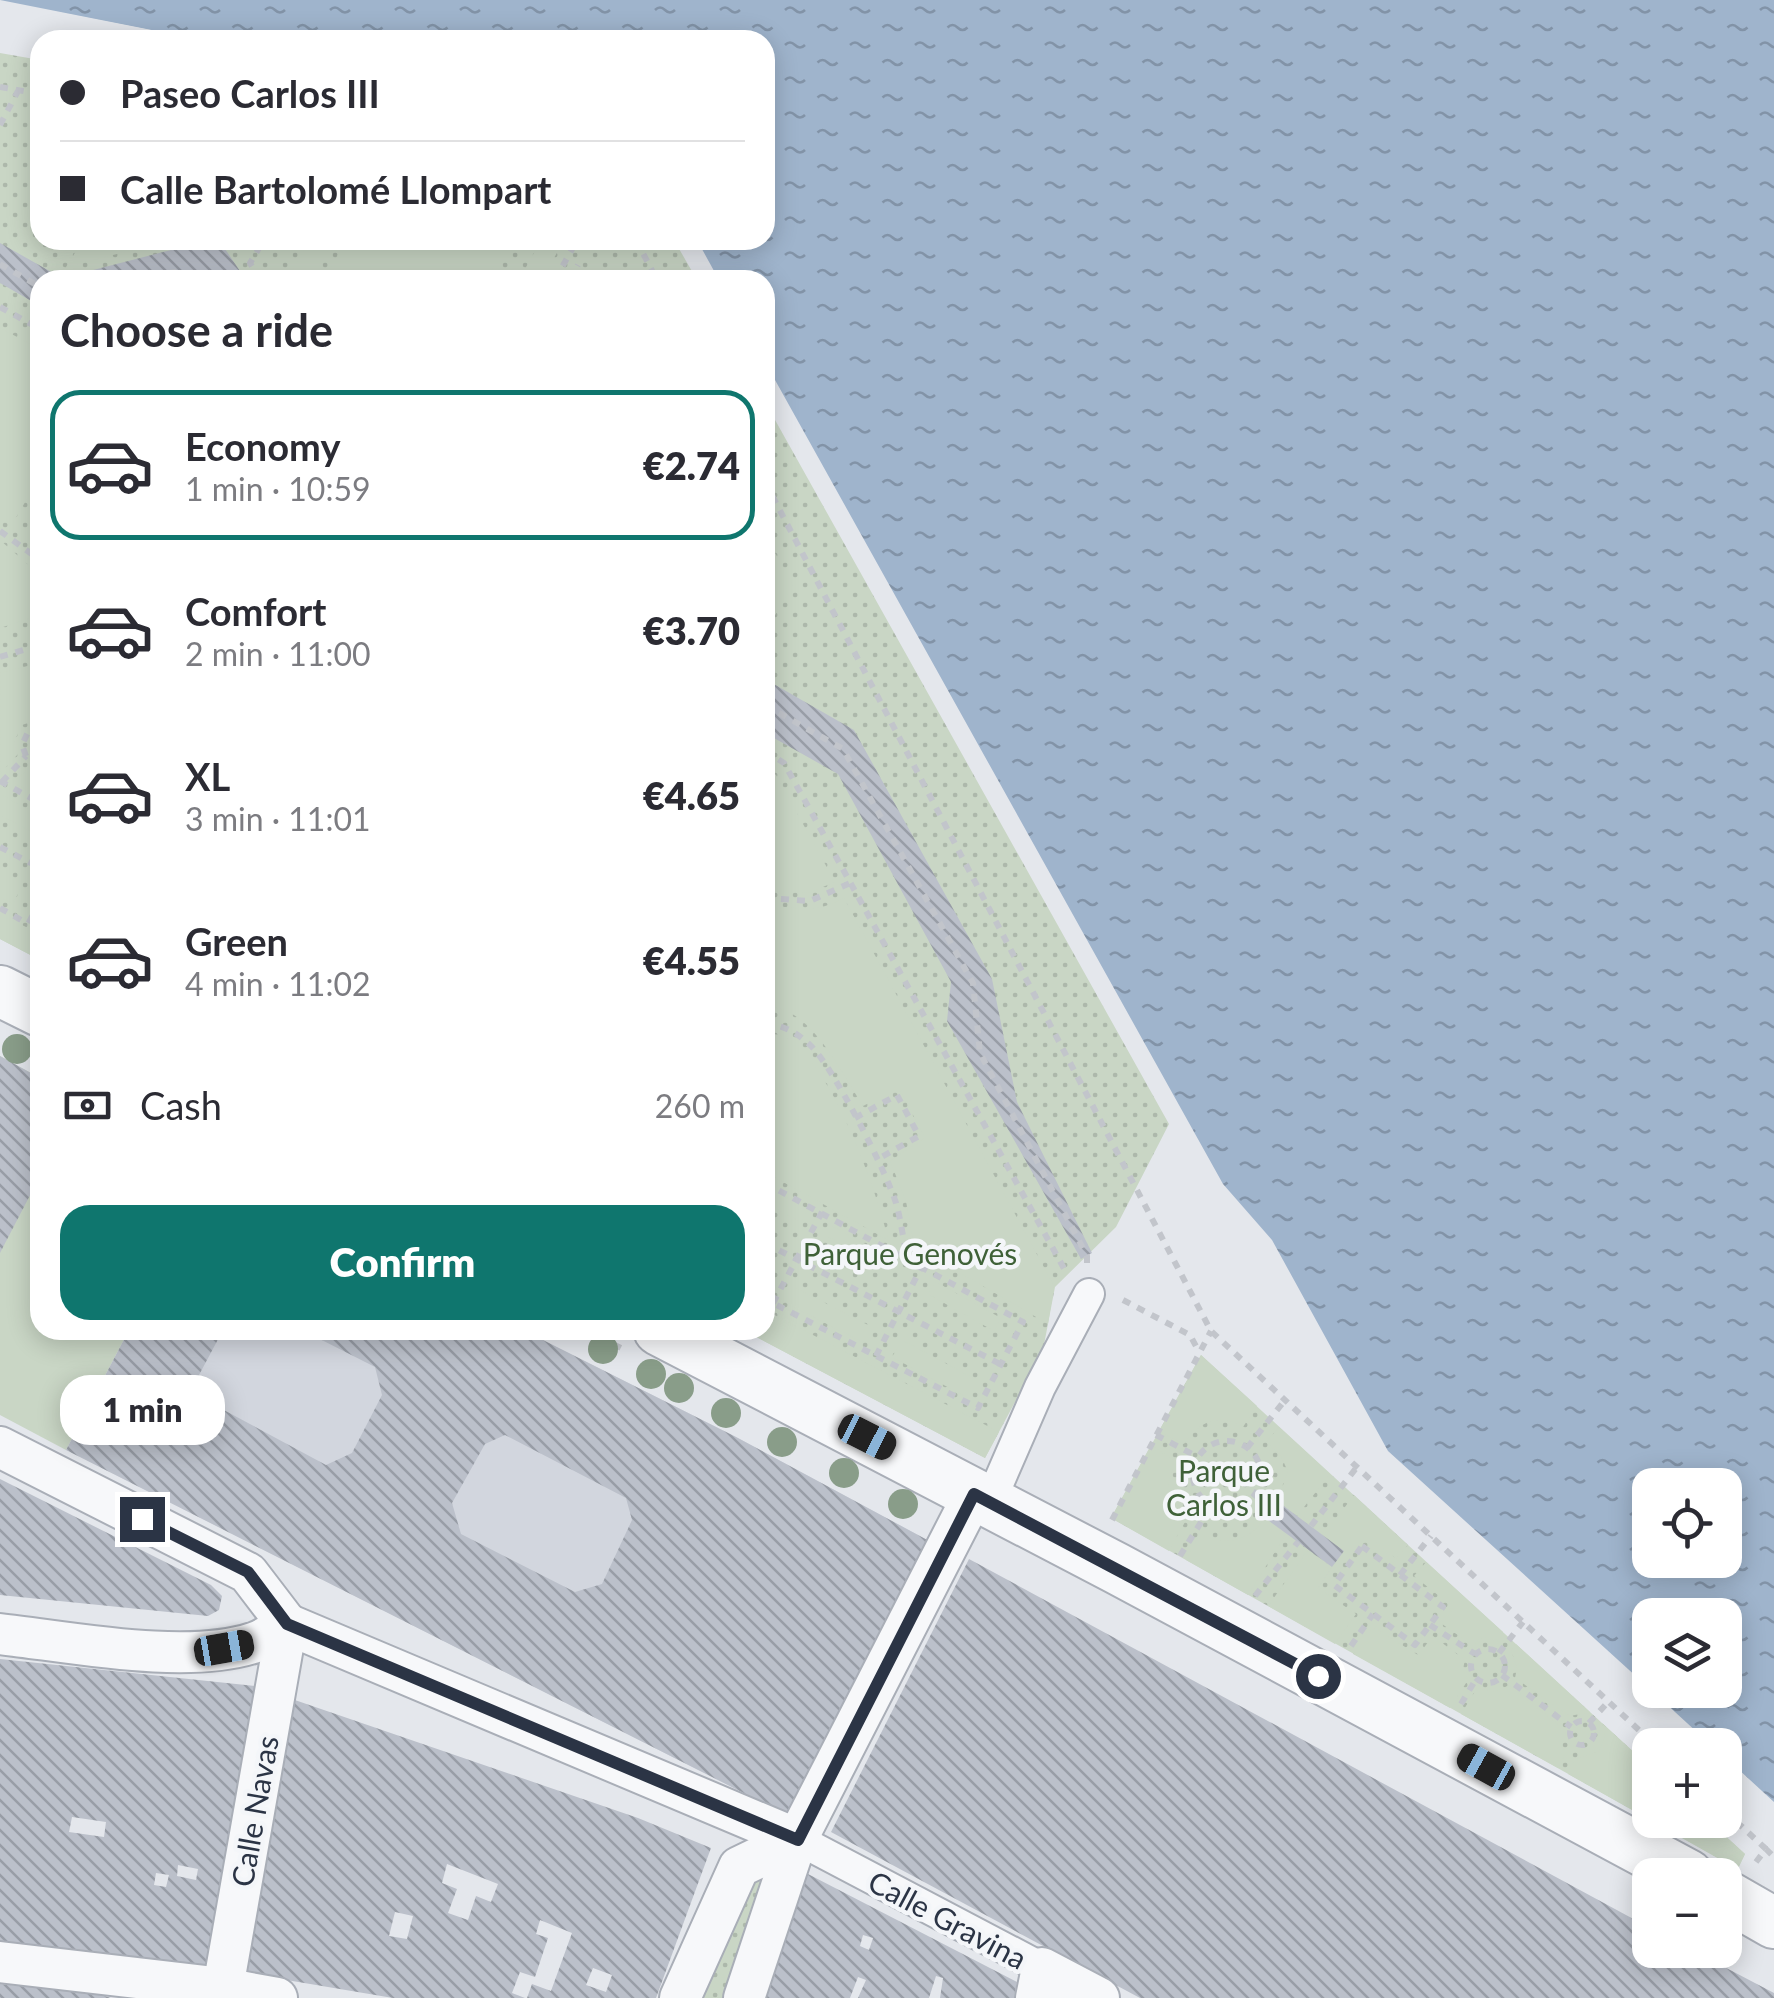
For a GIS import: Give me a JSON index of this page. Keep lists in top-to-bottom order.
{
  "streets": {
    "street": ["Calle Navas", "Calle Gravina"]
  },
  "parks": ["Parque Genovés", "Parque Carlos III"],
  "page": {
    "banner": ["Paseo Carlos III", "Calle Bartolomé Llompart"],
    "heading": "Choose a ride",
    "list": [
      {
        "name": "Economy",
        "note": "1 min · 10:59",
        "value": "€2.74"
      },
      {
        "name": "Comfort",
        "note": "2 min · 11:00",
        "value": "€3.70"
      },
      {
        "name": "XL",
        "note": "3 min · 11:01",
        "value": "€4.65"
      },
      {
        "name": "Green",
        "note": "4 min · 11:02",
        "value": "€4.55"
      }
    ],
    "pay": ["Cash", "260 m"],
    "buttons": "Confirm",
    "bubble": "1 min",
    "map_buttons": ["+", "−"]
  }
}
